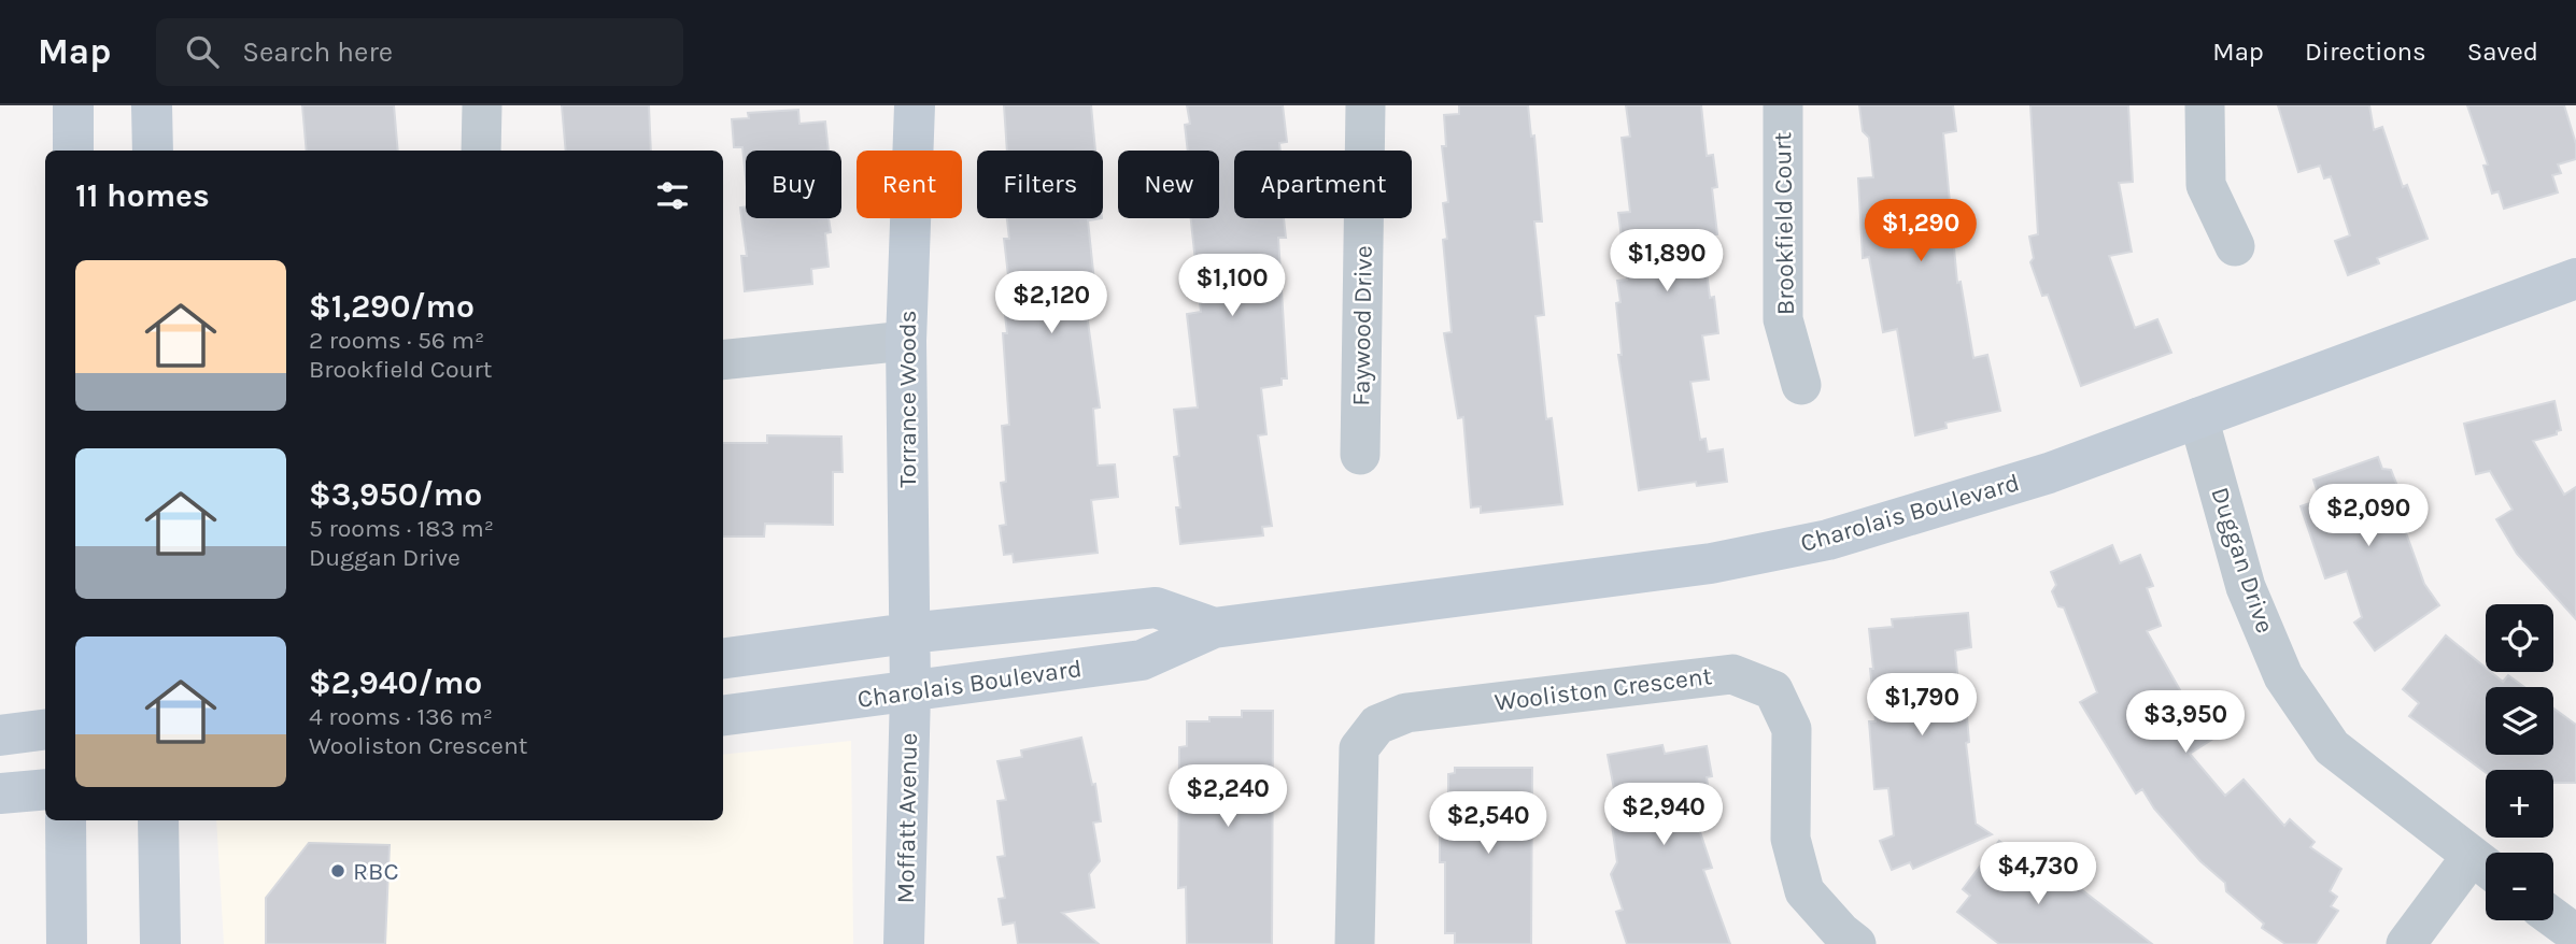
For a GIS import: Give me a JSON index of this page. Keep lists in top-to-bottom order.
{
  "streets": {
    "street": [
      "Brookfield Court",
      "Faywood Drive",
      "Torrance Woods",
      "Charolais Boulevard",
      "Duggan Drive",
      "Wooliston Crescent",
      "Moffatt Avenue"
    ]
  },
  "crossings": [
    ["Torrance Woods", "Charolais Boulevard"],
    ["Torrance Woods", "Moffatt Avenue"],
    ["Charolais Boulevard", "Duggan Drive"],
    ["Charolais Boulevard", "Moffatt Avenue"]
  ],
  "places": ["RBC"],
  "page": {
    "header": "Map",
    "search": "Search here",
    "nav": ["Map", "Directions", "Saved"],
    "chip": [
      "Buy",
      "Rent",
      "Filters",
      "New",
      "Apartment"
    ],
    "heading": "11 homes",
    "price": [
      "$1,290",
      "$1,890",
      "$1,100",
      "$2,120",
      "$2,090",
      "$1,790",
      "$3,950",
      "$2,240",
      "$2,940",
      "$2,540",
      "$4,730"
    ],
    "list": [
      {
        "name": "$1,290/mo",
        "note": "2 rooms · 56 m² · Brookfield Court"
      },
      {
        "name": "$3,950/mo",
        "note": "5 rooms · 183 m² · Duggan Drive"
      },
      {
        "name": "$2,940/mo",
        "note": "4 rooms · 136 m² · Wooliston Crescent"
      }
    ],
    "map_buttons": ["+", "−"]
  }
}
